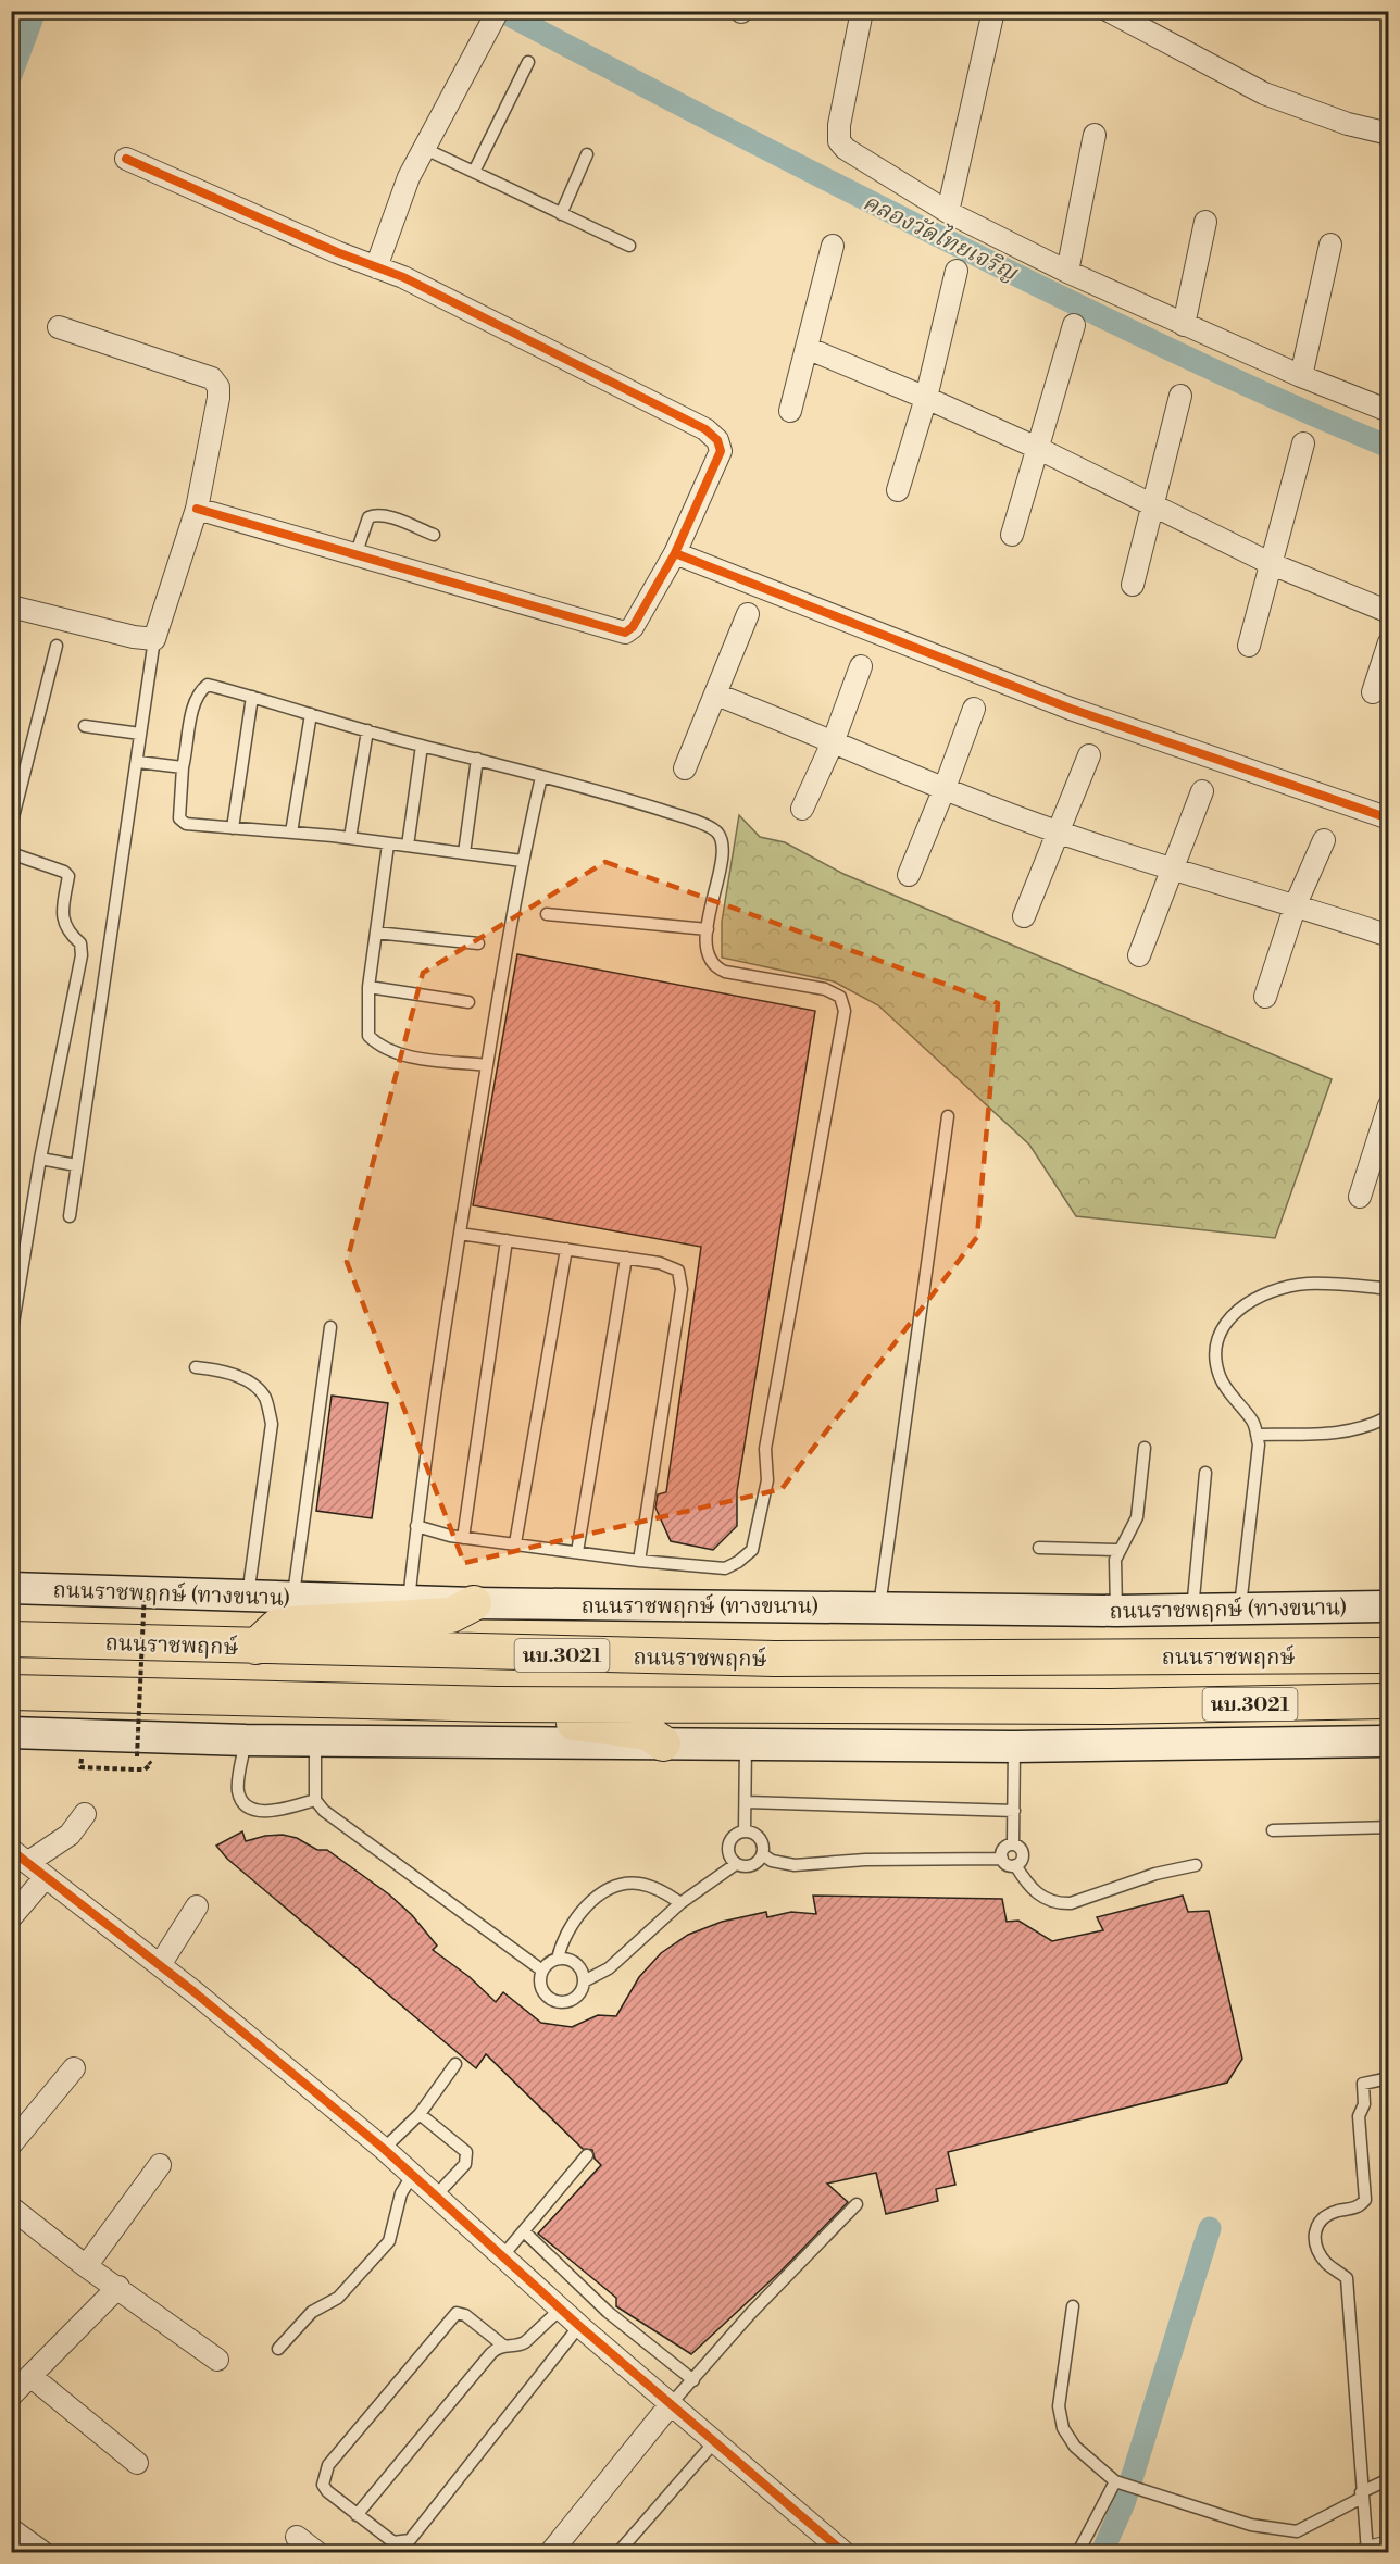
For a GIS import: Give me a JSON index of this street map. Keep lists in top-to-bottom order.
{
  "streets": {
    "main road": ["ถนนราชพฤกษ์ (ทางขนาน)", "ถนนราชพฤกษ์", "นบ.3021"]
  },
  "water": ["คลองวัดไทยเจริญ"]
}
